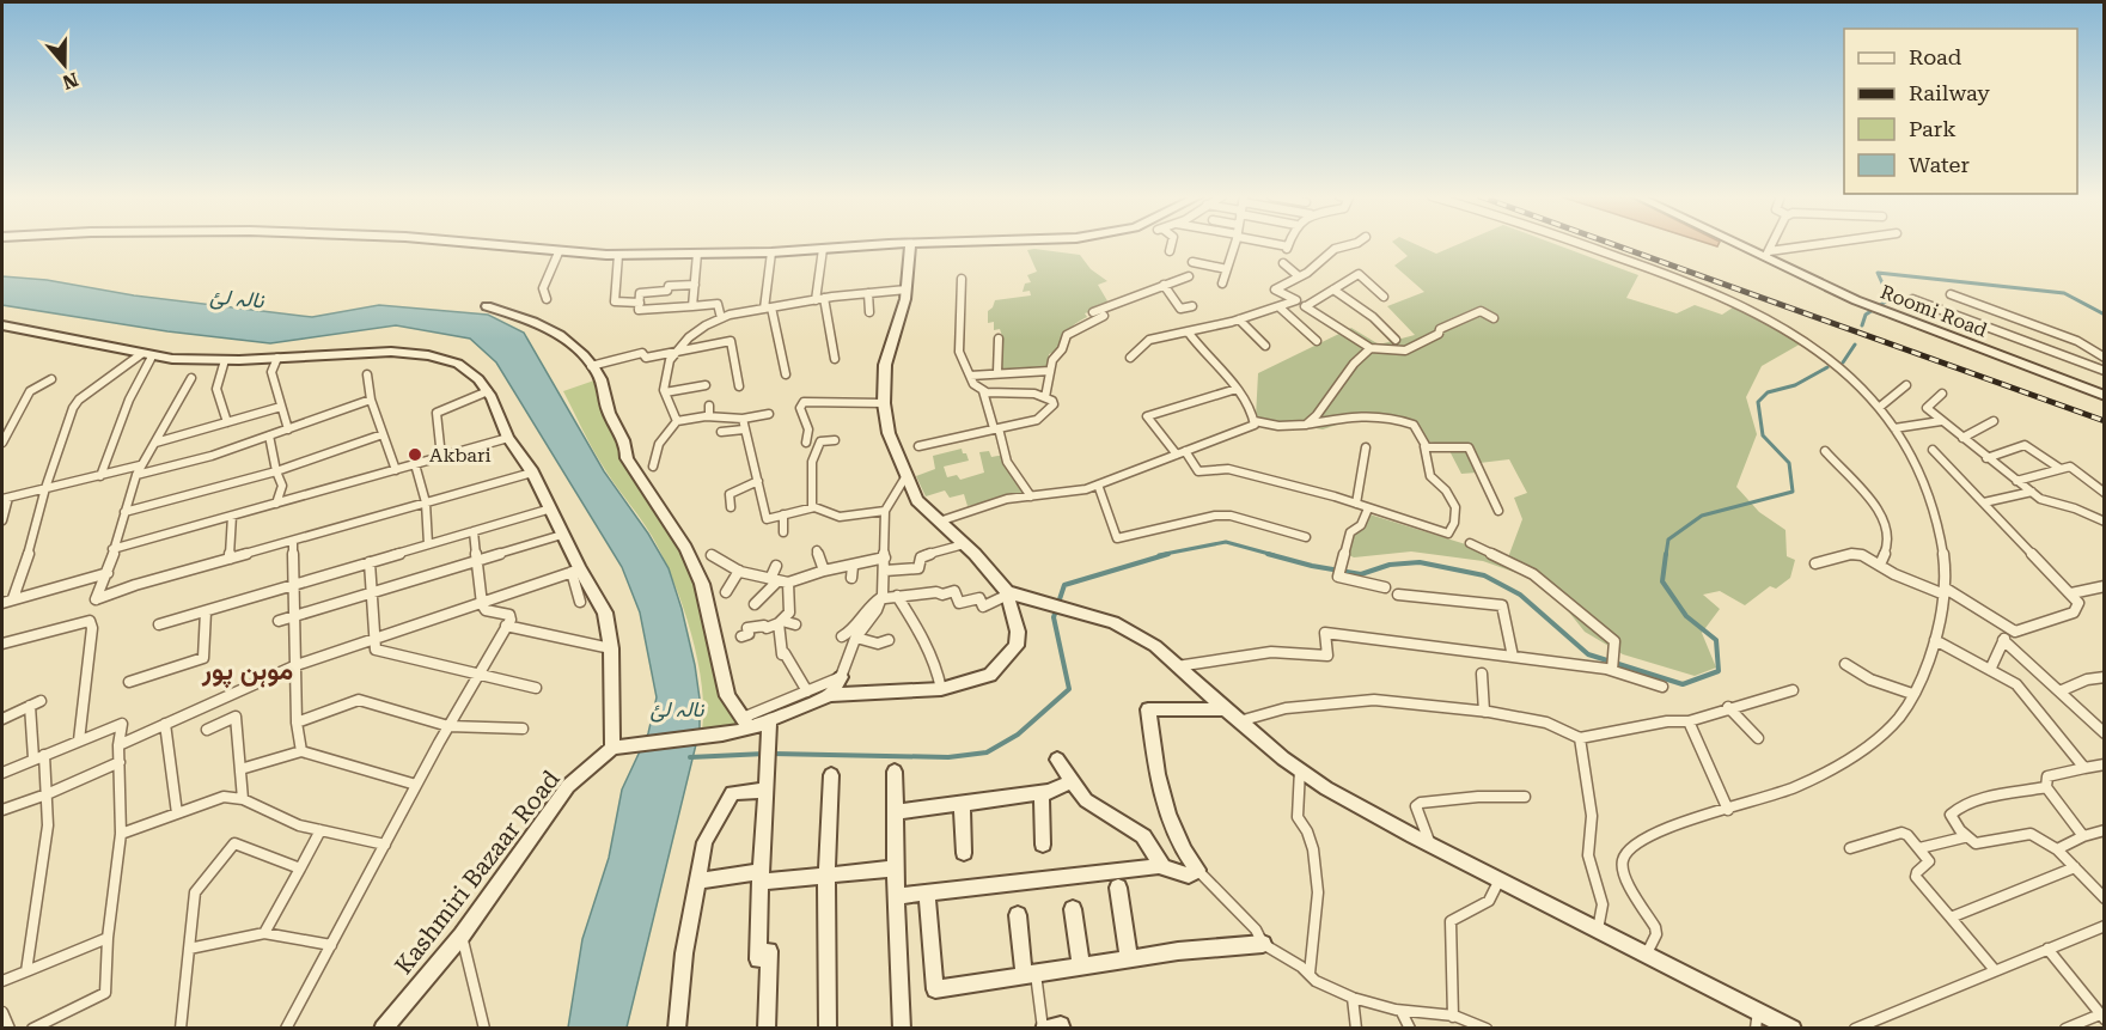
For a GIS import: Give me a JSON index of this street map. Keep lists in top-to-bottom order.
{
  "streets": {
    "street": ["Roomi Road", "Kashmiri Bazaar Road"]
  },
  "districts": ["موہن پور"],
  "water": ["نالہ لئ"],
  "places": ["Akbari"],
  "legend": [
    "Road",
    "Railway",
    "Park",
    "Water"
  ],
  "north": "bottom"
}
